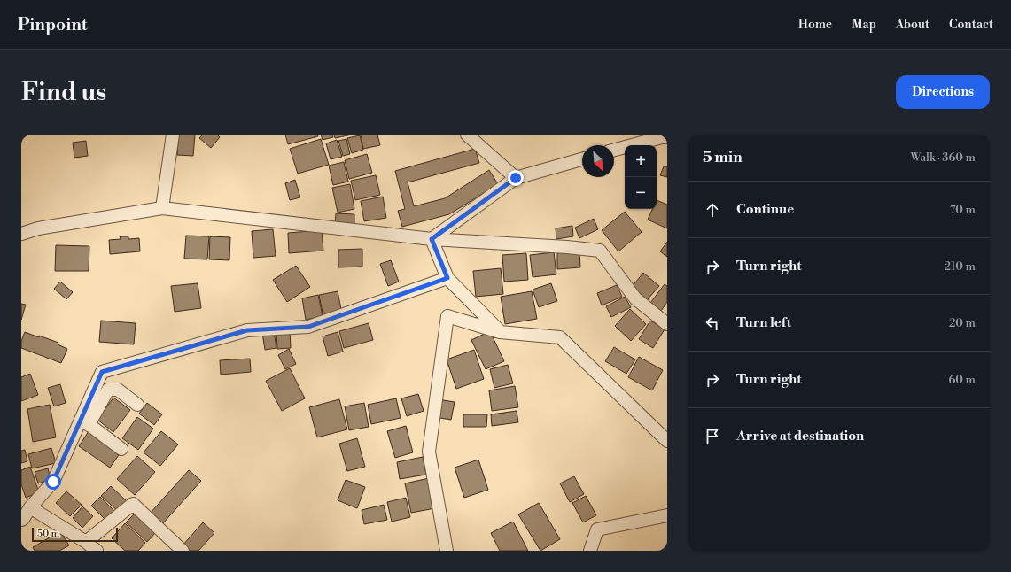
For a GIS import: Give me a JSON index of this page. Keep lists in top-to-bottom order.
{
  "scale_bar": "50 m",
  "north": "bottom right",
  "page": {
    "header": "Pinpoint",
    "nav": [
      "Home",
      "Map",
      "About",
      "Contact"
    ],
    "buttons": "Directions",
    "title": "Find us",
    "heading": ["5 min", "Walk · 360 m"],
    "map_buttons": ["+", "−"],
    "list": [
      ["Continue", "70 m"],
      ["Turn right", "210 m"],
      ["Turn left", "20 m"],
      ["Turn right", "60 m"],
      "Arrive at destination"
    ],
    "scale": "50 m"
  }
}
